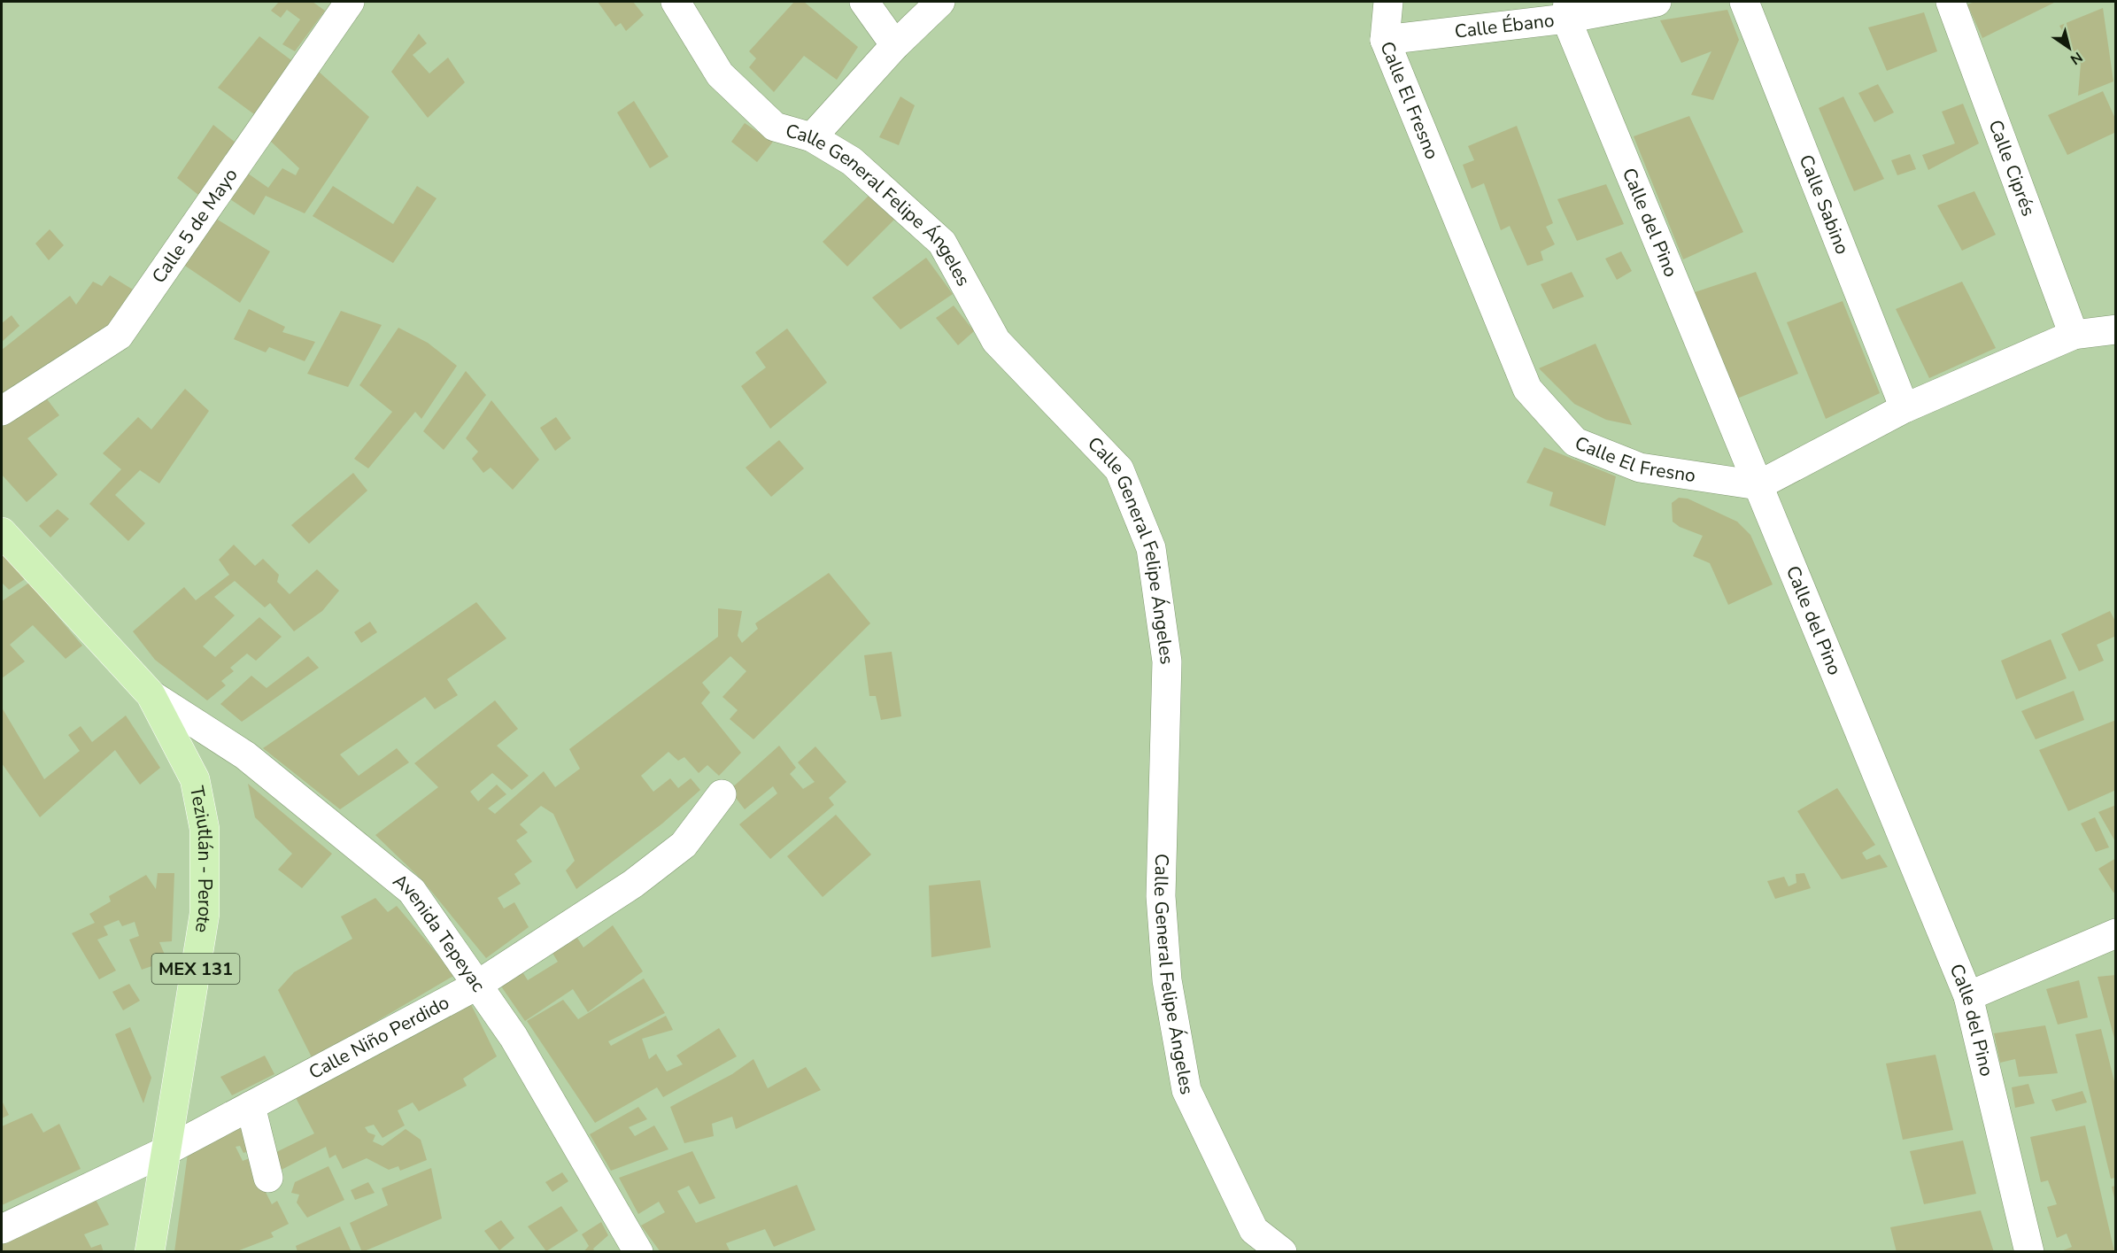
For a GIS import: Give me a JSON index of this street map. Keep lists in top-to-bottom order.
{
  "streets": {
    "main road": ["Teziutlán - Perote", "MEX 131"],
    "street": [
      "Calle Ébano",
      "Calle El Fresno",
      "Calle Ciprés",
      "Calle Sabino",
      "Calle General Felipe Ángeles",
      "Calle del Pino",
      "Calle 5 de Mayo",
      "Avenida Tepeyac",
      "Calle Niño Perdido"
    ]
  },
  "crossings": [
    ["Calle Ébano", "Calle El Fresno"],
    ["Calle Ébano", "Calle del Pino"],
    ["Calle El Fresno", "Calle del Pino"],
    ["Teziutlán - Perote", "Avenida Tepeyac"],
    ["Teziutlán - Perote", "Calle Niño Perdido"],
    ["Avenida Tepeyac", "Calle Niño Perdido"]
  ],
  "north": "bottom right"
}
